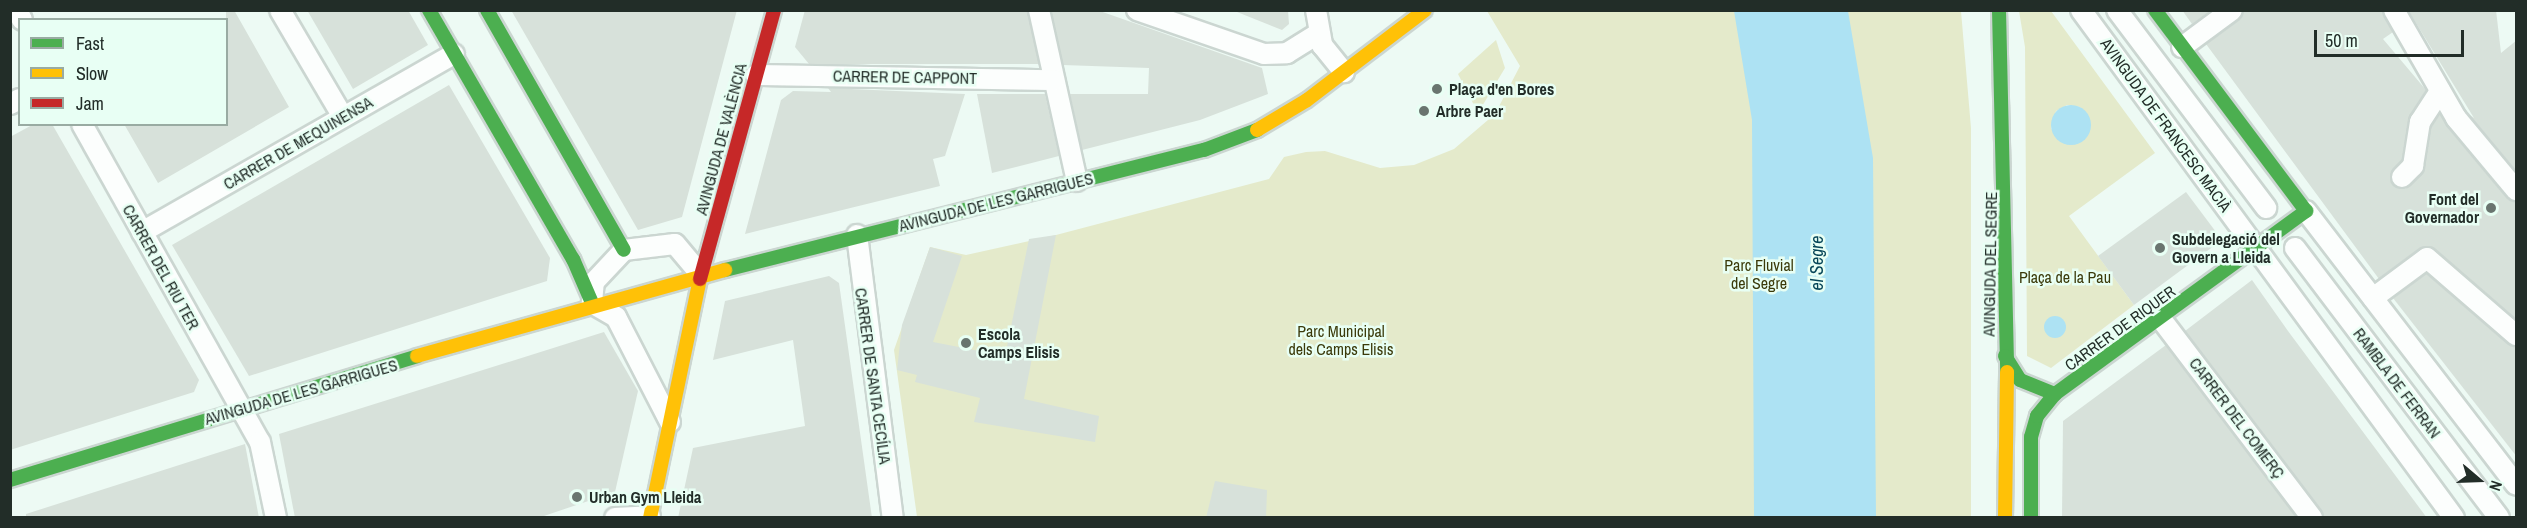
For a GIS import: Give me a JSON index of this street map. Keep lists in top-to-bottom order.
{
  "streets": {
    "main road": [
      "AVINGUDA DE VALÈNCIA",
      "AVINGUDA DE LES GARRIGUES",
      "AVINGUDA DEL SEGRE",
      "CARRER DE RIQUER"
    ],
    "street": [
      "CARRER DE CAPPONT",
      "AVINGUDA DE FRANCESC MACIÀ",
      "CARRER DE MEQUINENSA",
      "CARRER DEL RIU TER",
      "CARRER DE SANTA CECÍLIA",
      "RAMBLA DE FERRAN",
      "CARRER DEL COMERÇ"
    ]
  },
  "crossings": [
    ["CARRER DE CAPPONT", "AVINGUDA DE VALÈNCIA"],
    ["AVINGUDA DE FRANCESC MACIÀ", "CARRER DE RIQUER"],
    ["AVINGUDA DE FRANCESC MACIÀ", "RAMBLA DE FERRAN"],
    ["AVINGUDA DE VALÈNCIA", "AVINGUDA DE LES GARRIGUES"],
    ["CARRER DE MEQUINENSA", "CARRER DEL RIU TER"],
    ["AVINGUDA DE LES GARRIGUES", "CARRER DEL RIU TER"],
    ["AVINGUDA DE LES GARRIGUES", "CARRER DE SANTA CECÍLIA"],
    ["CARRER DE RIQUER", "RAMBLA DE FERRAN"],
    ["CARRER DE RIQUER", "CARRER DEL COMERÇ"]
  ],
  "water": ["el Segre"],
  "parks": ["Parc Fluvial del Segre", "Plaça de la Pau", "Parc Municipal dels Camps Elisis"],
  "places": [
    "Plaça d'en Bores",
    "Arbre Paer",
    "Font del Governador",
    "Subdelegació del Govern a Lleida",
    "Escola Camps Elisis",
    "Urban Gym Lleida"
  ],
  "legend": ["Fast", "Slow", "Jam"],
  "scale_bar": "50 m",
  "north": "right"
}
